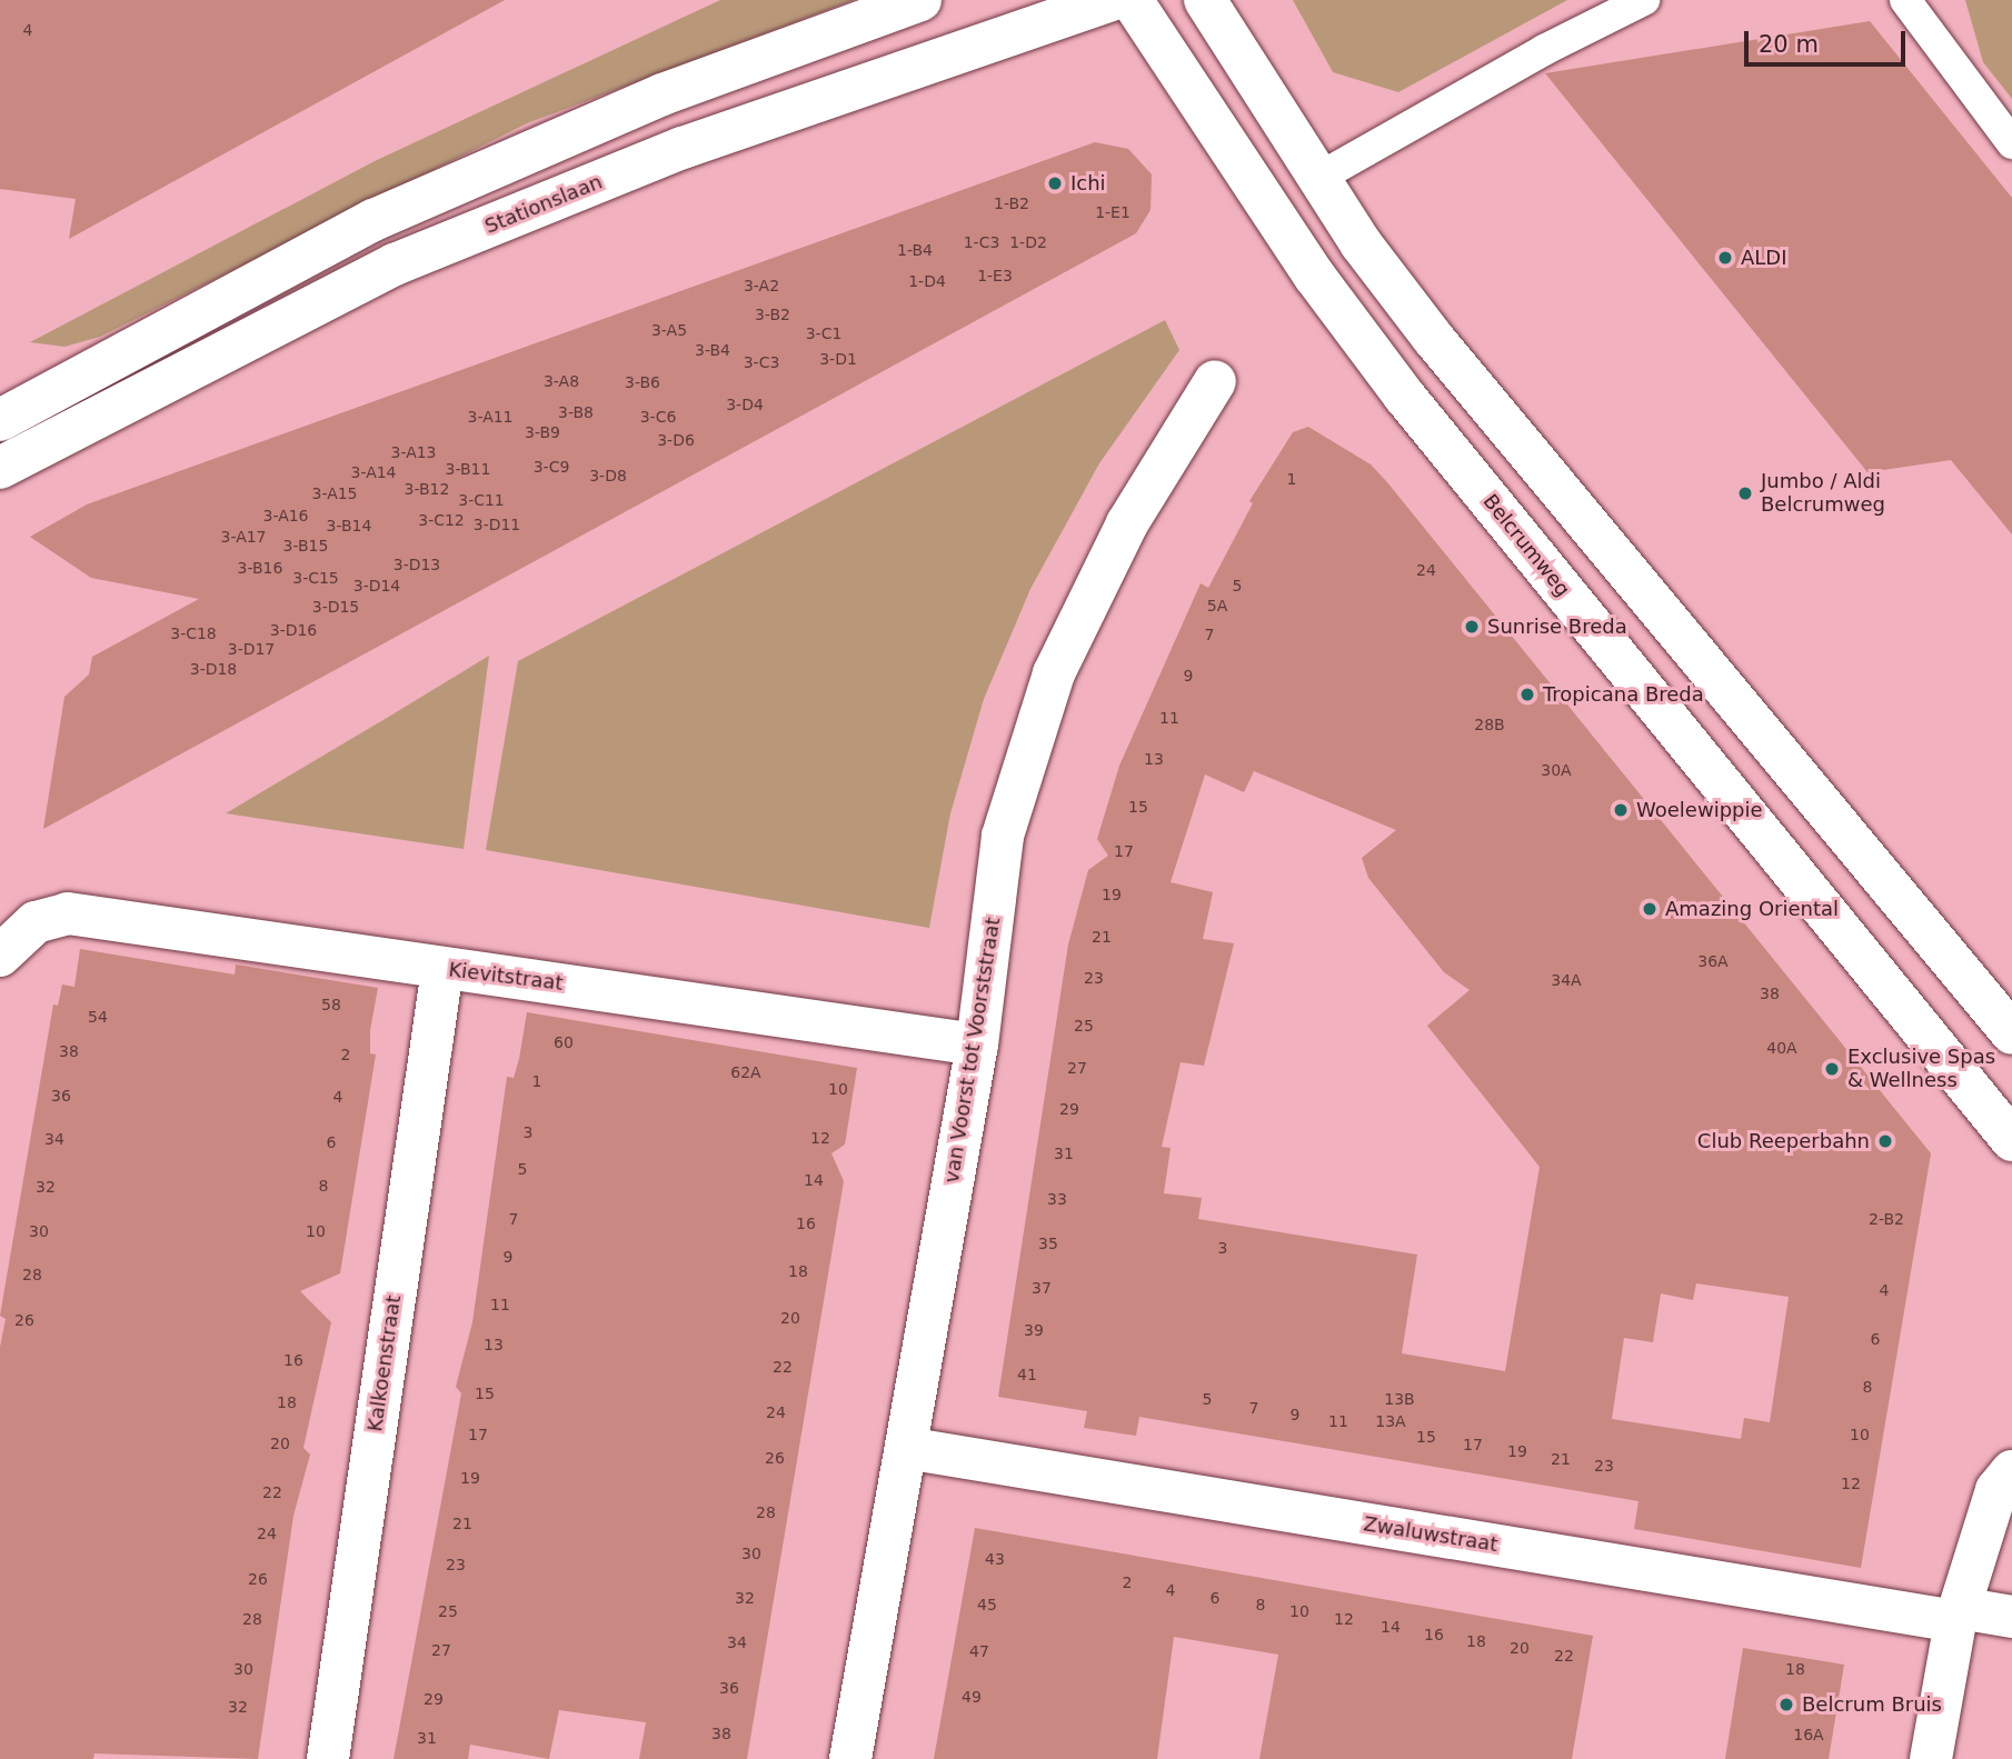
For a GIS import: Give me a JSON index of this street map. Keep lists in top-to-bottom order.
{
  "streets": {
    "main road": [
      "Stationslaan",
      "Belcrumweg",
      "Kievitstraat",
      "van Voorst tot Voorststraat",
      "Kalkoenstraat",
      "Zwaluwstraat"
    ]
  },
  "crossings": [
    ["Kievitstraat", "van Voorst tot Voorststraat"],
    ["Kievitstraat", "Kalkoenstraat"],
    ["van Voorst tot Voorststraat", "Zwaluwstraat"]
  ],
  "places": [
    "Ichi",
    "ALDI",
    "Jumbo / Aldi Belcrumweg",
    "Sunrise Breda",
    "Tropicana Breda",
    "Woelewippie",
    "Amazing Oriental",
    "Exclusive Spas & Wellness",
    "Club Reeperbahn",
    "Belcrum Bruis"
  ],
  "house_numbers": [
    "4",
    "1-B2",
    "1-E1",
    "1-C3",
    "1-D2",
    "1-B4",
    "1-E3",
    "1-D4",
    "3-A2",
    "3-B2",
    "3-A5",
    "3-C1",
    "3-B4",
    "3-D1",
    "3-C3",
    "3-A8",
    "3-B6",
    "3-D4",
    "3-B8",
    "3-A11",
    "3-C6",
    "3-B9",
    "3-D6",
    "3-A13",
    "3-C9",
    "3-B11",
    "3-A14",
    "3-D8",
    "1",
    "3-B12",
    "3-A15",
    "3-C11",
    "3-A16",
    "3-C12",
    "3-D11",
    "3-B14",
    "3-A17",
    "3-B15",
    "3-D13",
    "3-B16",
    "24",
    "3-C15",
    "3-D14",
    "5",
    "5A",
    "3-D15",
    "3-D16",
    "3-C18",
    "7",
    "3-D17",
    "3-D18",
    "9",
    "11",
    "28B",
    "13",
    "30A",
    "15",
    "17",
    "19",
    "21",
    "36A",
    "23",
    "34A",
    "38",
    "58",
    "54",
    "25",
    "60",
    "40A",
    "38",
    "2",
    "27",
    "62A",
    "1",
    "10",
    "36",
    "4",
    "29",
    "3",
    "12",
    "34",
    "6",
    "31",
    "5",
    "14",
    "8",
    "32",
    "33",
    "7",
    "2-B2",
    "16",
    "30",
    "10",
    "35",
    "3",
    "9",
    "18",
    "28",
    "37",
    "4",
    "11",
    "20",
    "26",
    "39",
    "6",
    "13",
    "16",
    "22",
    "41",
    "8",
    "15",
    "5",
    "13B",
    "18",
    "7",
    "24",
    "9",
    "11",
    "13A",
    "17",
    "10",
    "15",
    "20",
    "17",
    "19",
    "26",
    "21",
    "23",
    "19",
    "12",
    "22",
    "28",
    "21",
    "24",
    "30",
    "43",
    "23",
    "26",
    "2",
    "4",
    "32",
    "6",
    "45",
    "8",
    "25",
    "10",
    "28",
    "12",
    "14",
    "16",
    "18",
    "34",
    "20",
    "27",
    "47",
    "22",
    "30",
    "18",
    "36",
    "49",
    "29",
    "32",
    "38",
    "16A",
    "31"
  ],
  "scale_bar": "20 m"
}
